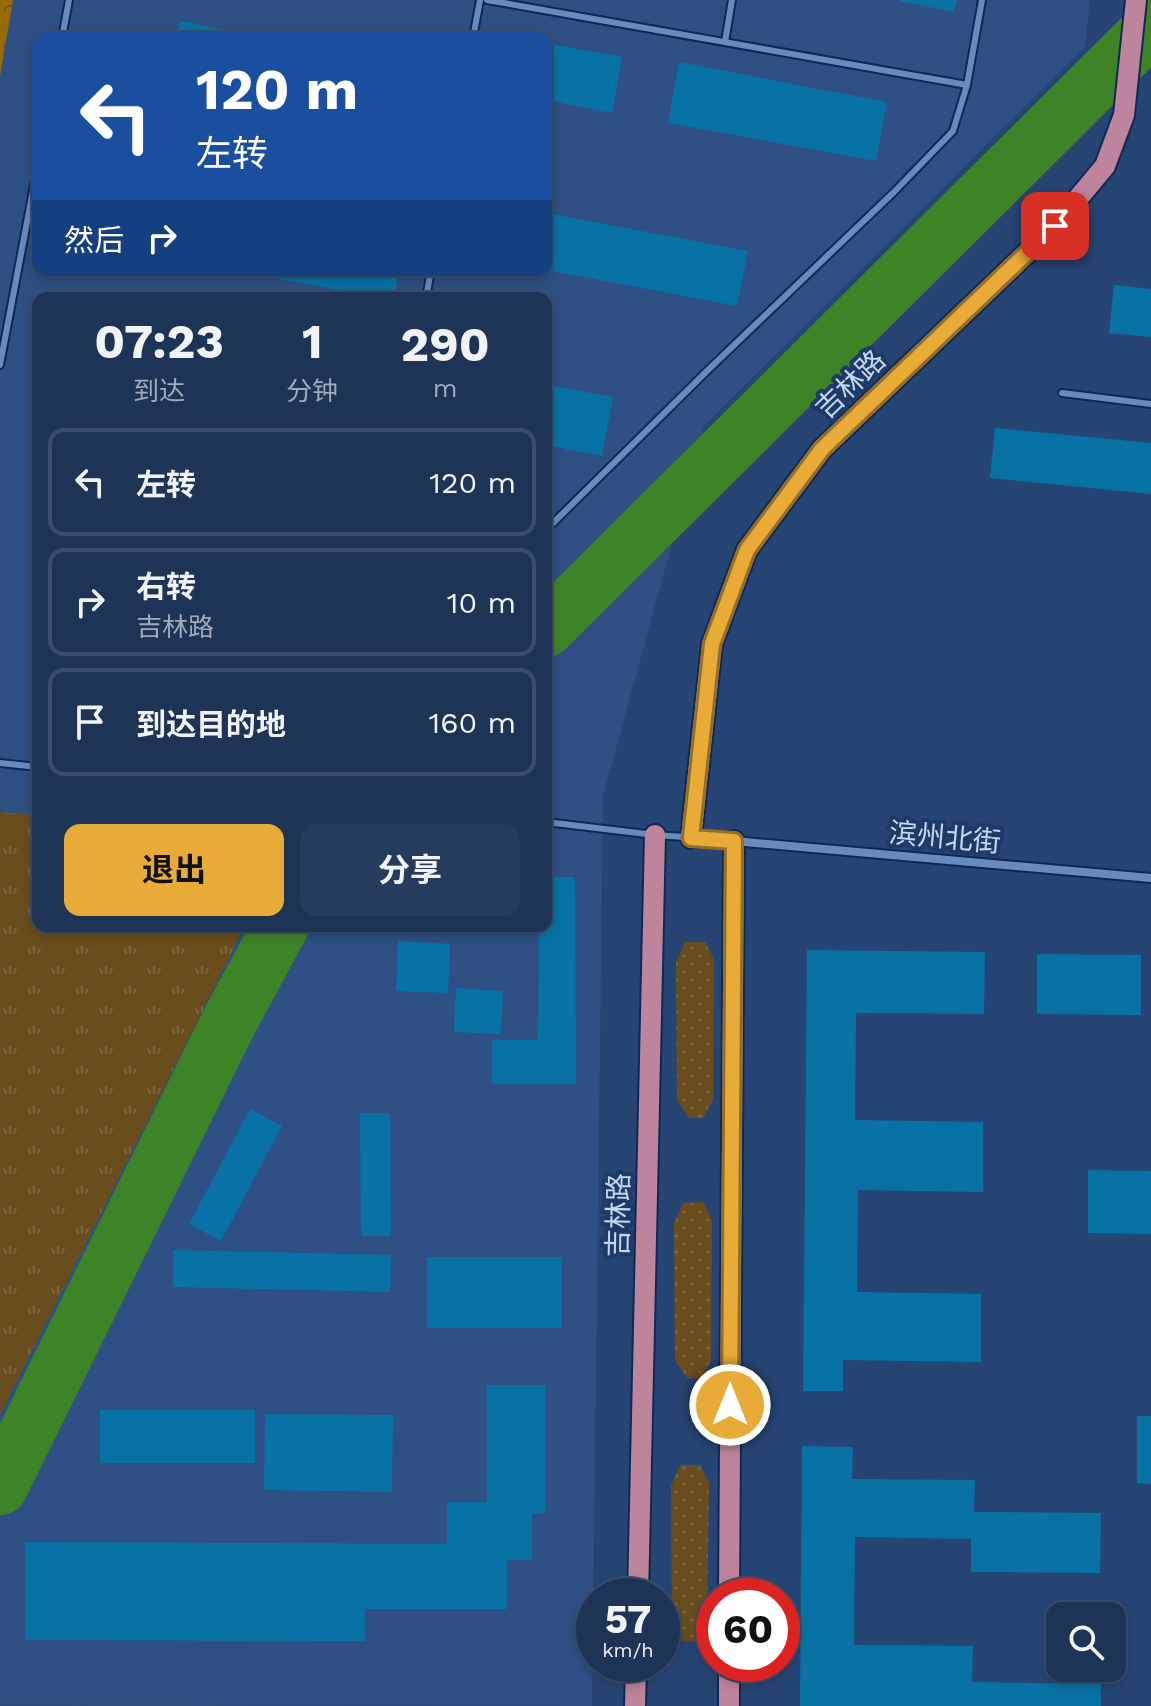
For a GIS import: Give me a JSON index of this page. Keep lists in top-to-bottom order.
{
  "streets": {
    "main road": ["吉林路"],
    "street": ["滨州北街"]
  },
  "page": {
    "turn": ["120 m", "左转"],
    "then": "然后",
    "eta": [
      "07:23",
      "到达",
      "1",
      "分钟",
      "290",
      "m"
    ],
    "list": [
      {
        "name": "左转",
        "value": "120 m"
      },
      {
        "name": "右转",
        "note": "吉林路",
        "value": "10 m"
      },
      {
        "name": "到达目的地",
        "value": "160 m"
      }
    ],
    "buttons": ["退出", "分享"],
    "speed": "57 km/h",
    "limit": "60"
  }
}
